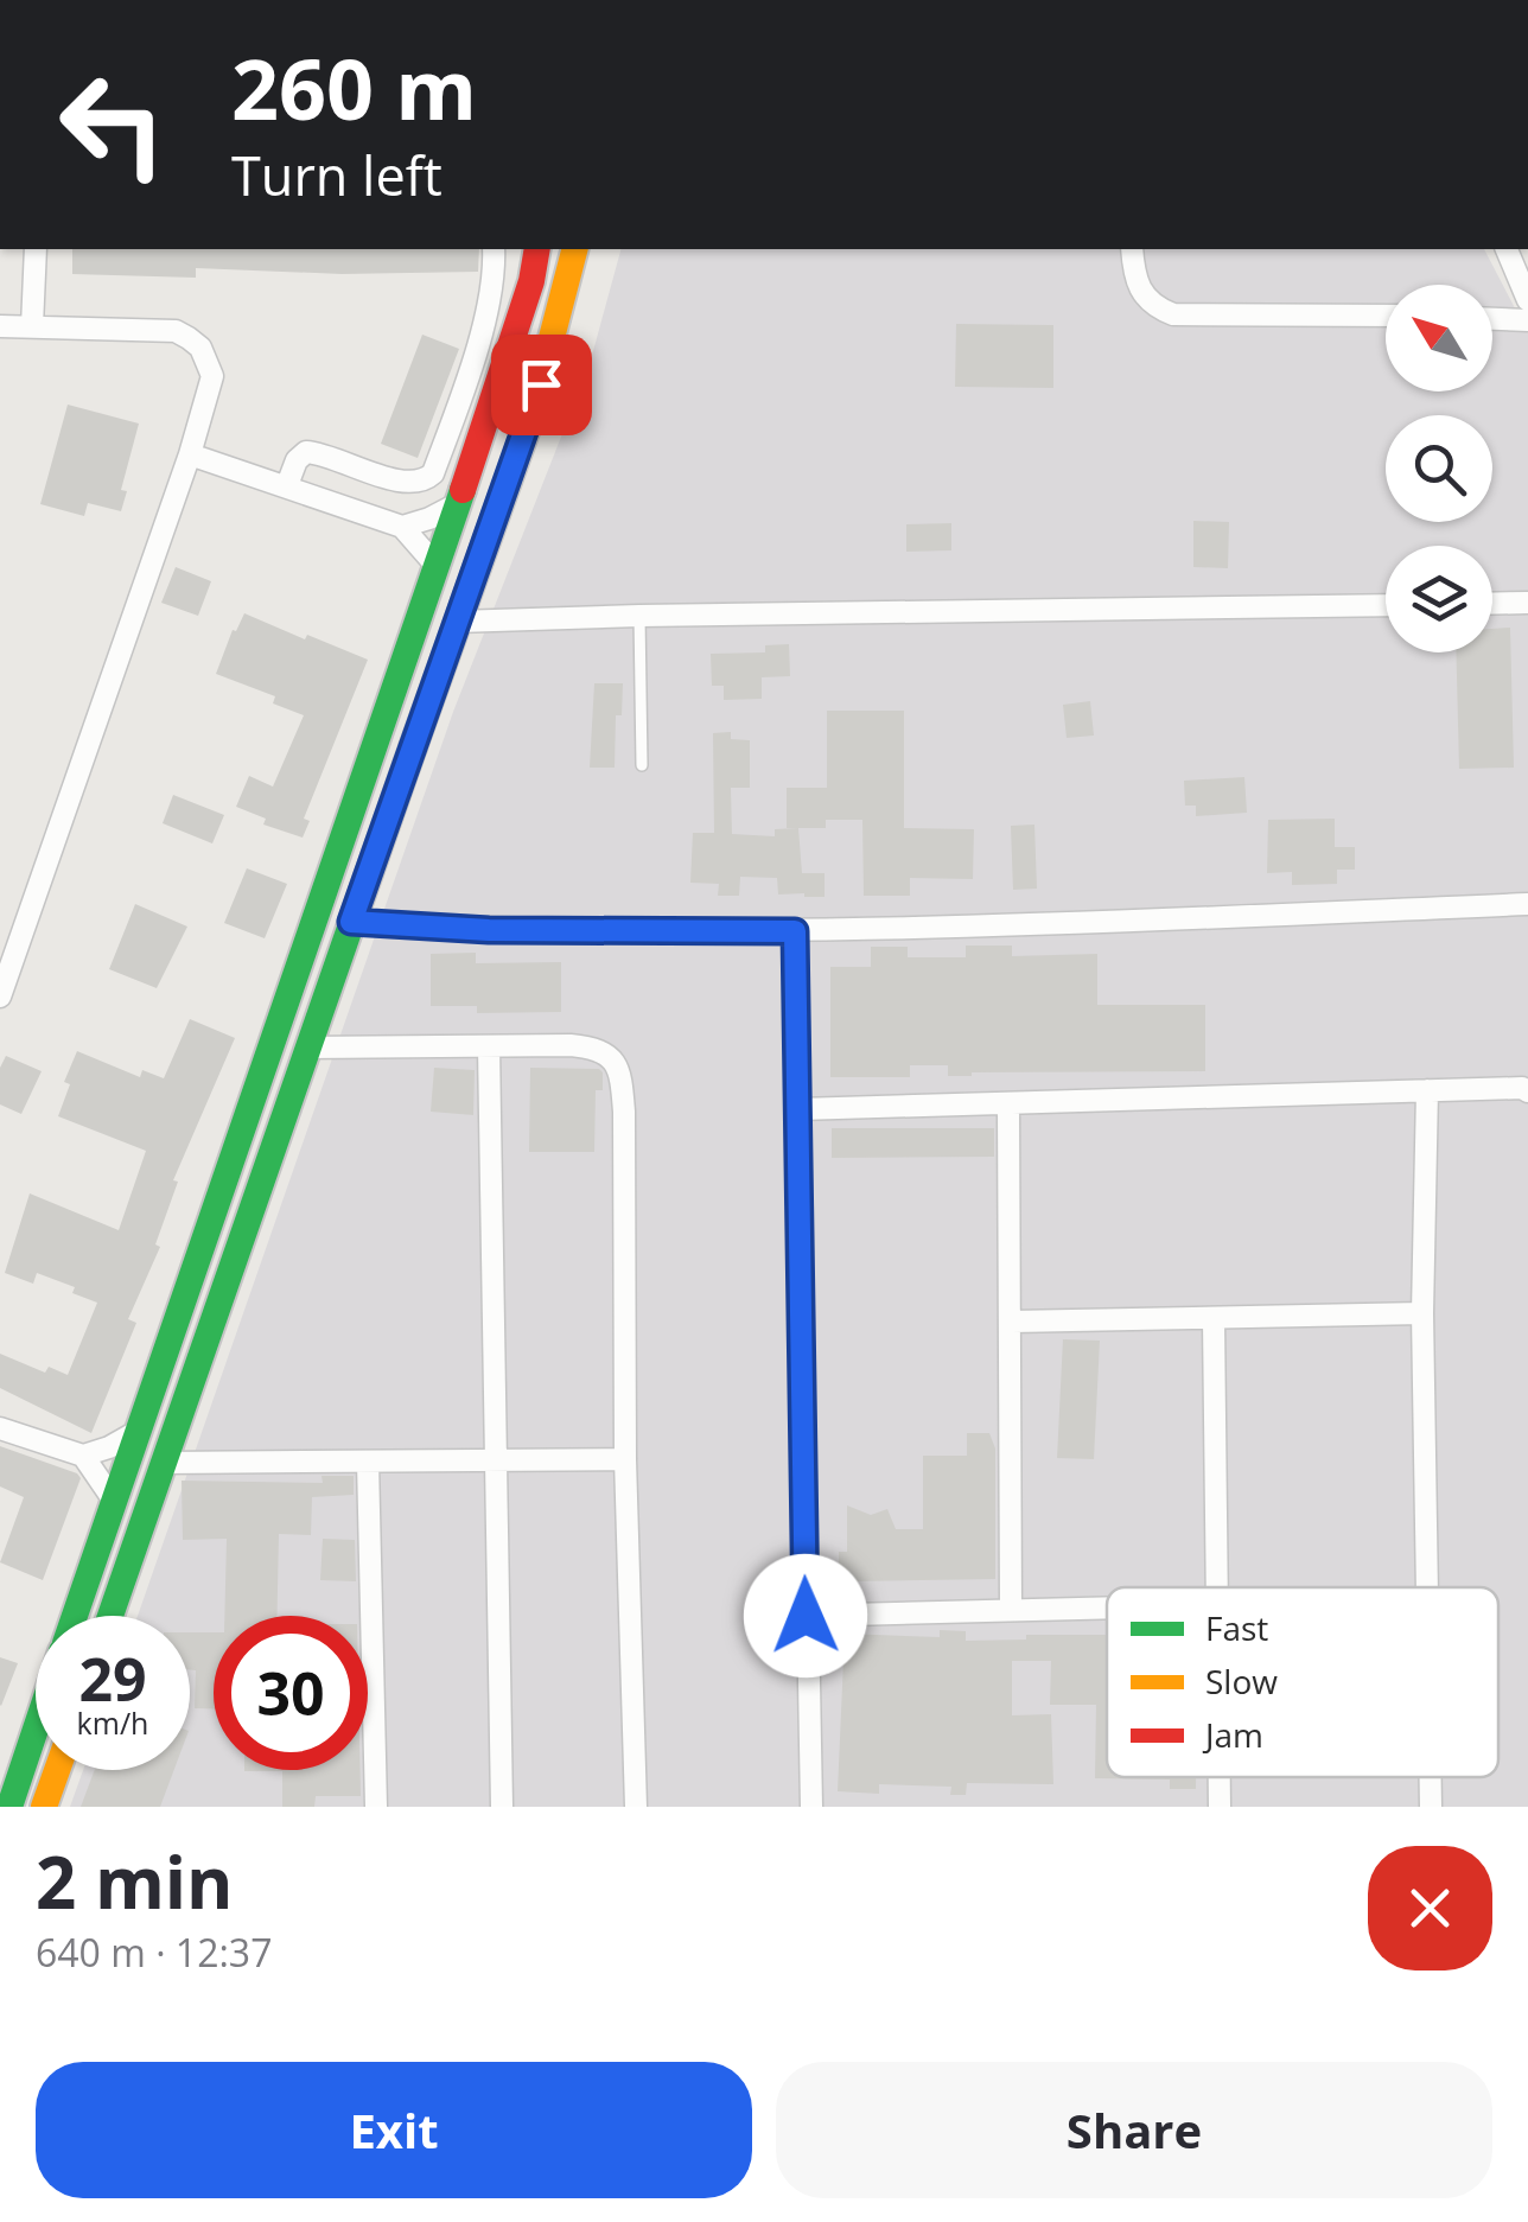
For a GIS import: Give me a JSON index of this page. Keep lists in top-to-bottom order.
{
  "legend": ["Fast", "Slow", "Jam"],
  "north": "top left",
  "page": {
    "turn": ["260 m", "Turn left"],
    "speed": "29 km/h",
    "limit": "30",
    "heading": ["2 min", "640 m · 12:37"],
    "buttons": ["Exit", "Share"]
  }
}
